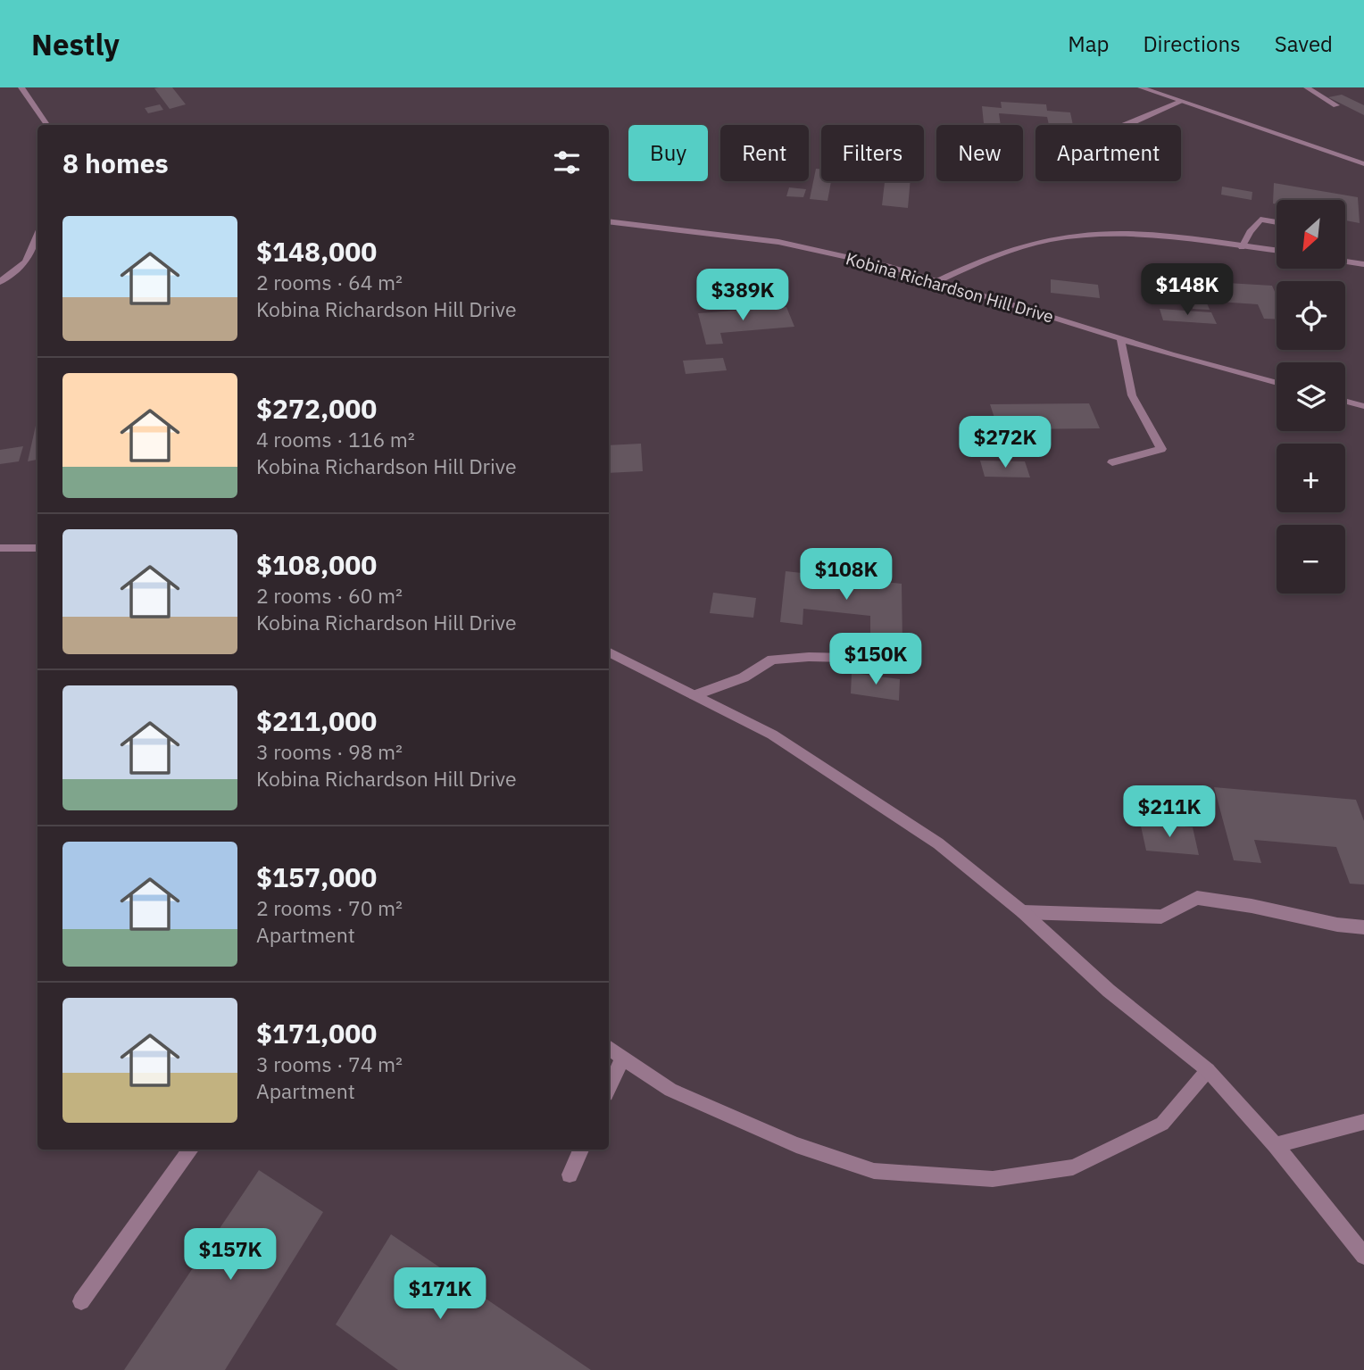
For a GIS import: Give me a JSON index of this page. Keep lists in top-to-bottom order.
{
  "streets": {
    "street": ["Kobina Richardson Hill Drive"]
  },
  "north": "bottom left",
  "page": {
    "header": "Nestly",
    "nav": ["Map", "Directions", "Saved"],
    "chip": [
      "Buy",
      "Rent",
      "Filters",
      "New",
      "Apartment"
    ],
    "heading": "8 homes",
    "map_buttons": ["+", "−"],
    "list": [
      {
        "name": "$148,000",
        "note": "2 rooms · 64 m² · Kobina Richardson Hill Drive"
      },
      {
        "name": "$272,000",
        "note": "4 rooms · 116 m² · Kobina Richardson Hill Drive"
      },
      {
        "name": "$108,000",
        "note": "2 rooms · 60 m² · Kobina Richardson Hill Drive"
      },
      {
        "name": "$211,000",
        "note": "3 rooms · 98 m² · Kobina Richardson Hill Drive"
      },
      {
        "name": "$157,000",
        "note": "2 rooms · 70 m² · Apartment"
      },
      {
        "name": "$171,000",
        "note": "3 rooms · 74 m² · Apartment"
      }
    ],
    "price": [
      "$148K",
      "$389K",
      "$272K",
      "$108K",
      "$150K",
      "$211K",
      "$157K",
      "$171K"
    ]
  }
}
